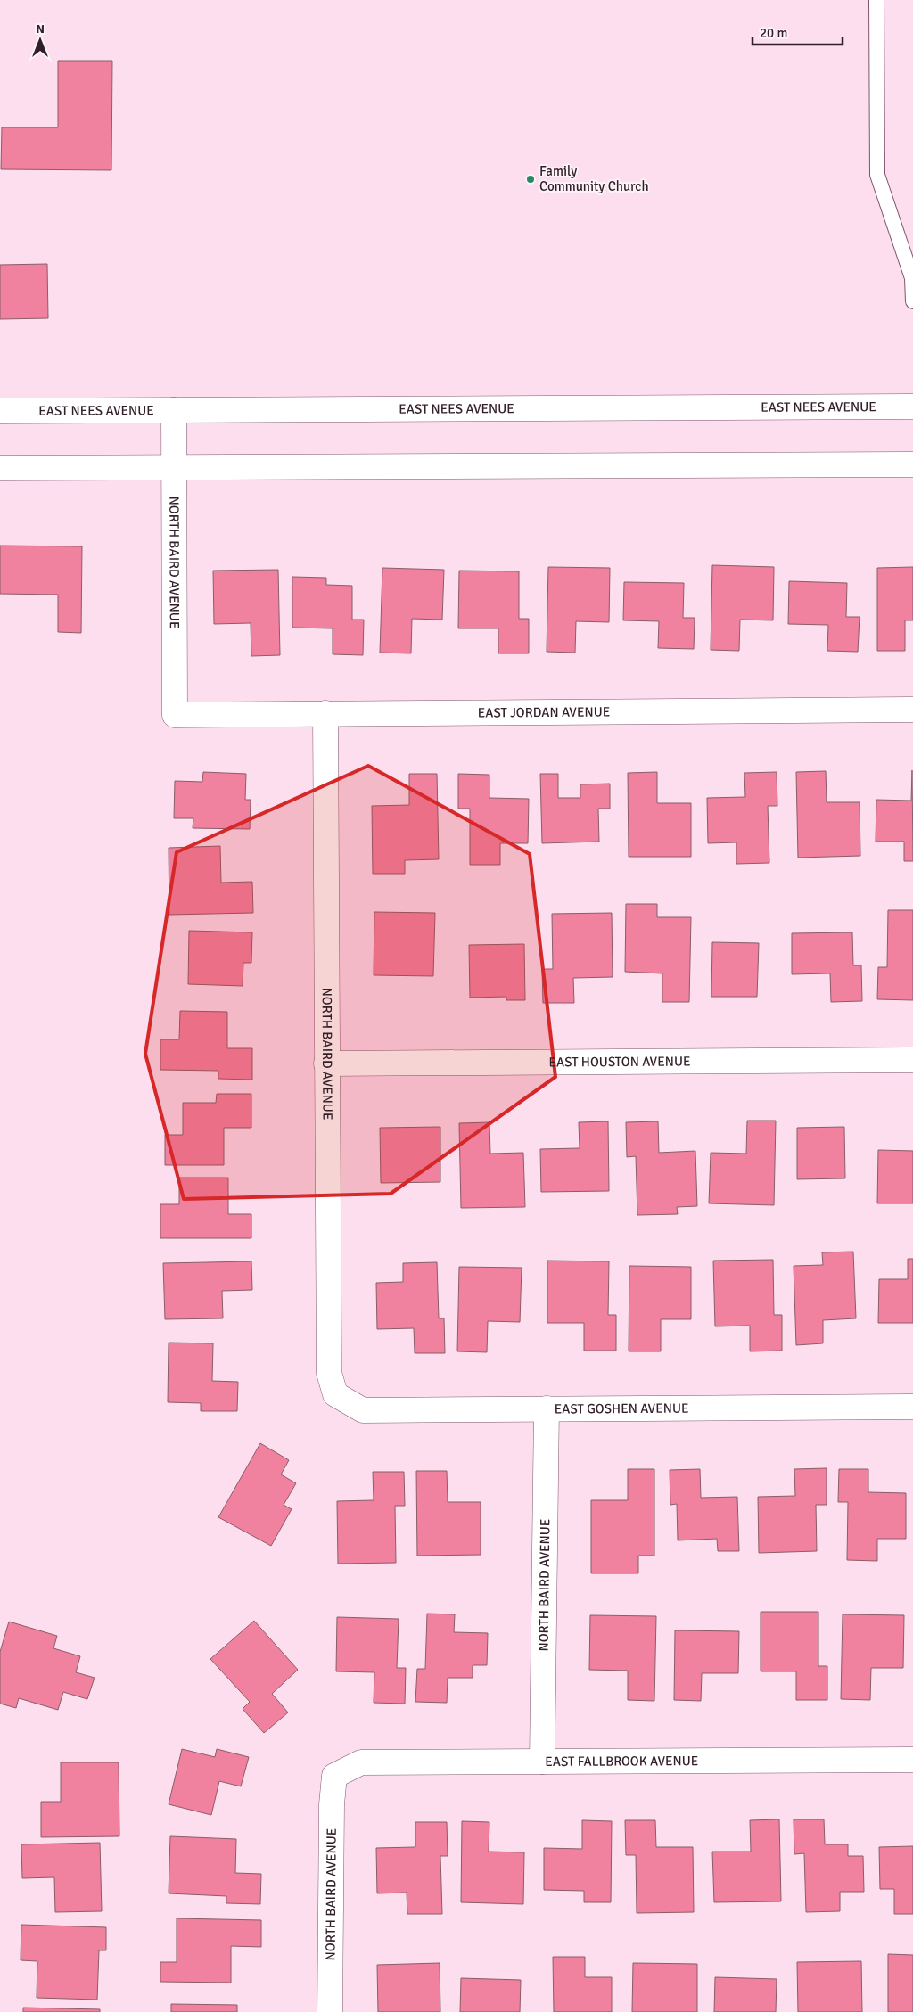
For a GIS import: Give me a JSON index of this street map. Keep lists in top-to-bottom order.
{
  "streets": {
    "street": [
      "EAST NEES AVENUE",
      "NORTH BAIRD AVENUE",
      "EAST JORDAN AVENUE",
      "EAST HOUSTON AVENUE",
      "EAST GOSHEN AVENUE",
      "EAST FALLBROOK AVENUE"
    ]
  },
  "crossings": [
    ["EAST NEES AVENUE", "NORTH BAIRD AVENUE"],
    ["NORTH BAIRD AVENUE", "EAST JORDAN AVENUE"],
    ["NORTH BAIRD AVENUE", "EAST HOUSTON AVENUE"],
    ["NORTH BAIRD AVENUE", "EAST GOSHEN AVENUE"],
    ["NORTH BAIRD AVENUE", "EAST FALLBROOK AVENUE"]
  ],
  "places": ["Family Community Church"],
  "scale_bar": "20 m",
  "north": "top"
}
